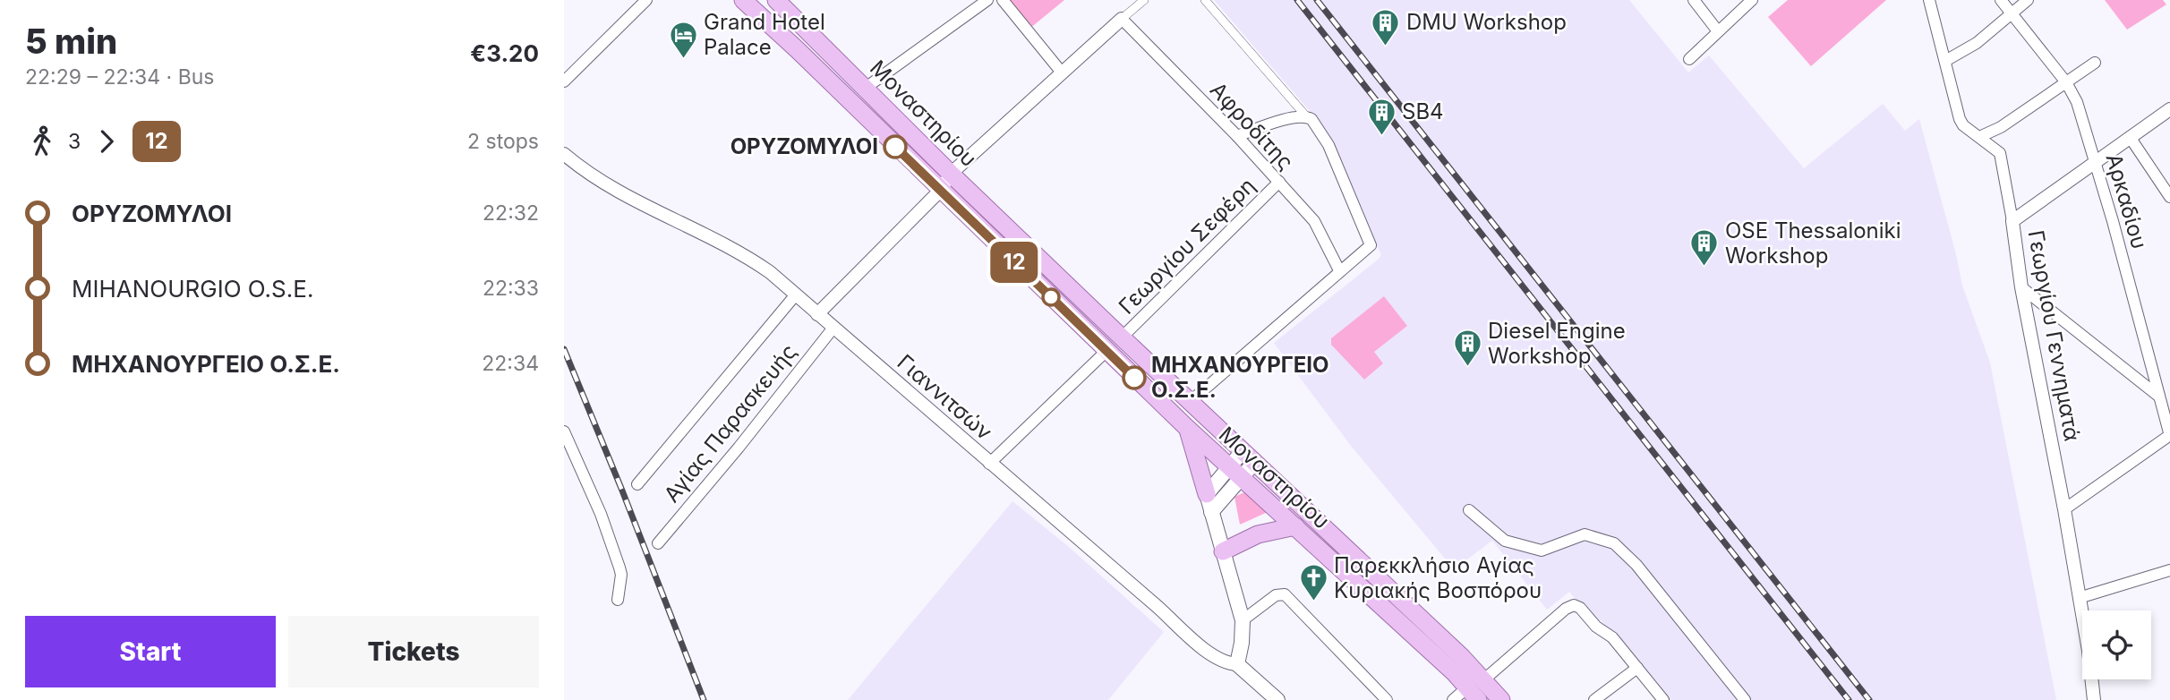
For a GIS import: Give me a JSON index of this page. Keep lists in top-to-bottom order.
{
  "streets": {
    "main road": ["Μοναστηρίου", "Γιαννιτσών"],
    "street": [
      "Αφροδίτης",
      "Αρκαδίου",
      "Γεωργίου Σεφέρη",
      "Γεωργίου Γεννηματά",
      "Αγίας Παρασκευής"
    ]
  },
  "crossings": [
    ["Μοναστηρίου", "Γεωργίου Σεφέρη"],
    ["Αφροδίτης", "Γεωργίου Σεφέρη"],
    ["Γιαννιτσών", "Αγίας Παρασκευής"]
  ],
  "places": {
    "building": [
      "DMU Workshop",
      "SB4",
      "OSE Thessaloniki Workshop",
      "Diesel Engine Workshop"
    ],
    "hotel": ["Grand Hotel Palace"],
    "other": ["ΟΡΥΖΟΜΥΛΟΙ", "ΜΗΧΑΝΟΥΡΓΕΙΟ Ο.Σ.Ε."],
    "church": ["Παρεκκλήσιο Αγίας Κυριακής Βοσπόρου"]
  },
  "lines": ["bus line 12"],
  "page": {
    "heading": ["5 min", "22:29 – 22:34 · Bus", "€3.20"],
    "on_map": "12",
    "legs": ["3", "12", "2 stops"],
    "list": [
      {
        "name": "ΟΡΥΖΟΜΥΛΟΙ",
        "value": "22:32"
      },
      {
        "name": "MIHANOURGIO O.S.E.",
        "value": "22:33"
      },
      {
        "name": "ΜΗΧΑΝΟΥΡΓΕΙΟ Ο.Σ.Ε.",
        "value": "22:34"
      }
    ],
    "buttons": ["Start", "Tickets"]
  }
}
